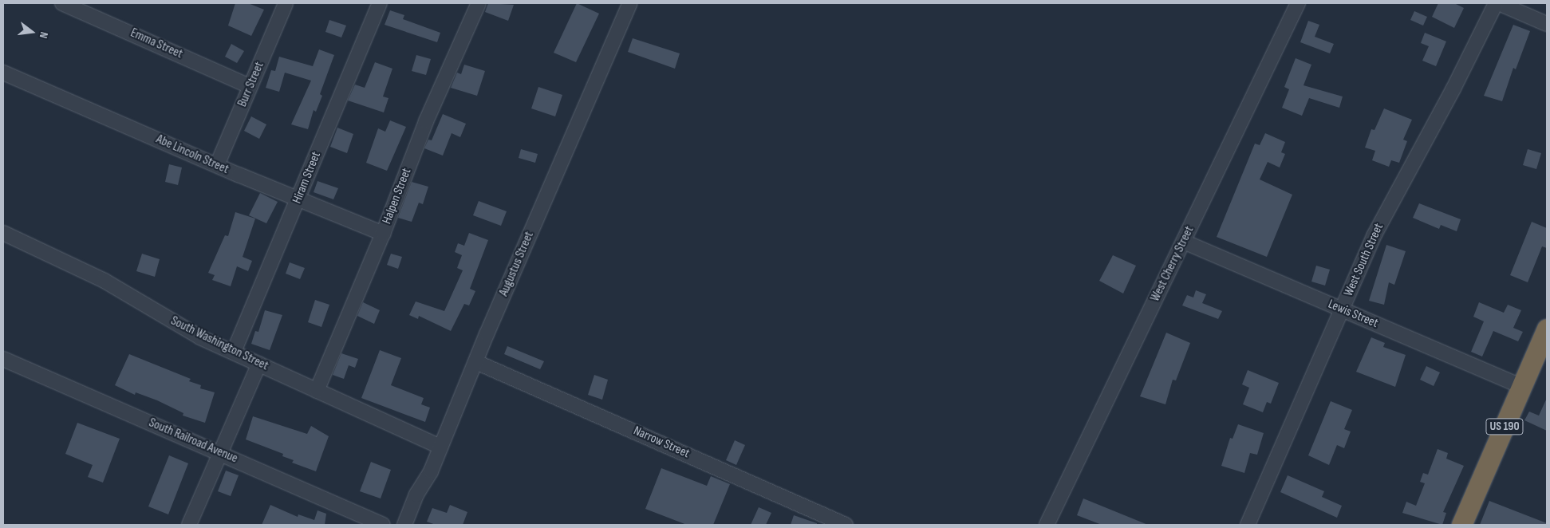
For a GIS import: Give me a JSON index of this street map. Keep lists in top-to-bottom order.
{
  "streets": {
    "highway": ["US 190"],
    "street": [
      "Emma Street",
      "Burr Street",
      "Abe Lincoln Street",
      "Hiram Street",
      "Halpen Street",
      "West South Street",
      "Augustus Street",
      "West Cherry Street",
      "Lewis Street",
      "South Washington Street",
      "South Railroad Avenue",
      "Narrow Street"
    ]
  },
  "crossings": [
    ["Emma Street", "Burr Street"],
    ["Burr Street", "Abe Lincoln Street"],
    ["Abe Lincoln Street", "Hiram Street"],
    ["Abe Lincoln Street", "Halpen Street"],
    ["Hiram Street", "South Washington Street"],
    ["Halpen Street", "South Washington Street"],
    ["West South Street", "Lewis Street"],
    ["Augustus Street", "South Washington Street"],
    ["Augustus Street", "Narrow Street"],
    ["West Cherry Street", "Lewis Street"],
    ["Lewis Street", "US 190"]
  ],
  "north": "right"
}
